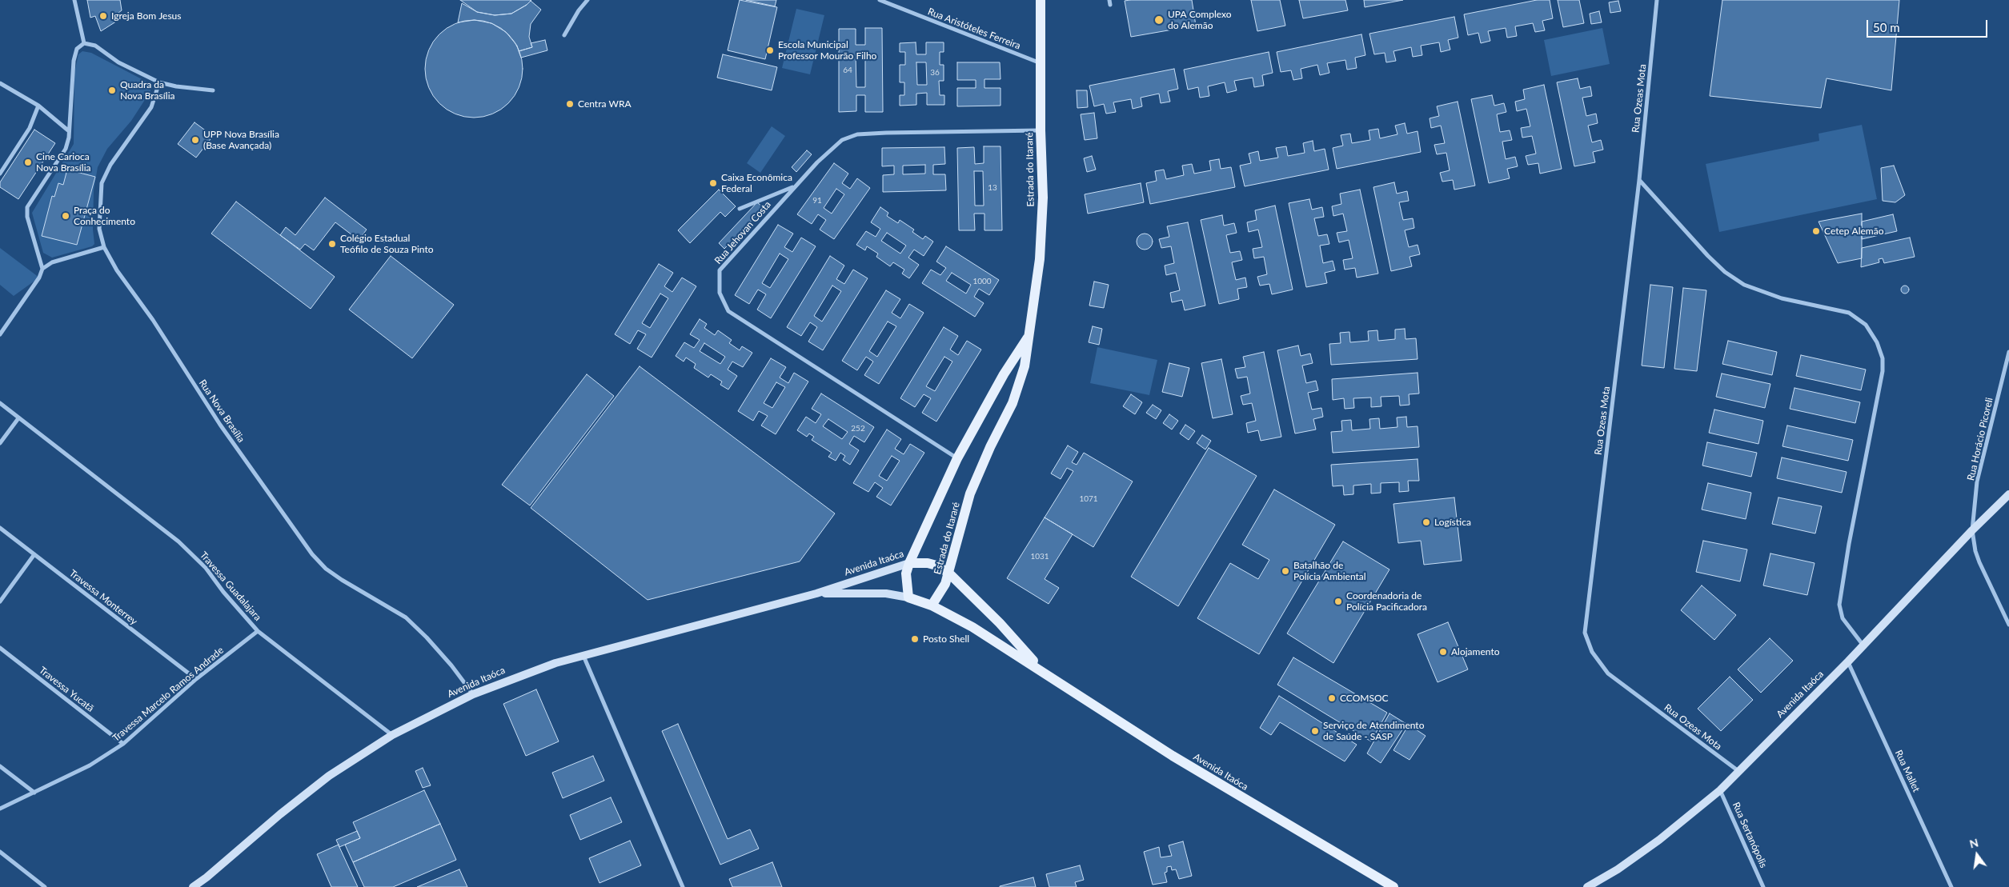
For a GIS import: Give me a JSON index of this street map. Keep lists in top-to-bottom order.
{
  "streets": {
    "main road": ["Estrada do Itararé", "Avenida Itaóca"],
    "street": [
      "Rua Aristóteles Ferreira",
      "Rua Ozeas Mota",
      "Rua Jehovan Costa",
      "Rua Nova Brasília",
      "Rua Horácio Picoreli",
      "Travessa Guadalajara",
      "Travessa Monterrey",
      "Travessa Yucatã",
      "Travessa Marcelo Ramos Andrade",
      "Rua Mallet",
      "Rua Sertanópolis"
    ]
  },
  "crossings": [
    ["Rua Aristóteles Ferreira", "Estrada do Itararé"],
    ["Rua Ozeas Mota", "Avenida Itaóca"],
    ["Estrada do Itararé", "Rua Jehovan Costa"],
    ["Estrada do Itararé", "Avenida Itaóca"],
    ["Rua Nova Brasília", "Avenida Itaóca"],
    ["Rua Horácio Picoreli", "Avenida Itaóca"],
    ["Avenida Itaóca", "Travessa Guadalajara"],
    ["Avenida Itaóca", "Rua Mallet"],
    ["Avenida Itaóca", "Rua Sertanópolis"],
    ["Travessa Guadalajara", "Travessa Marcelo Ramos Andrade"],
    ["Travessa Monterrey", "Travessa Marcelo Ramos Andrade"],
    ["Travessa Yucatã", "Travessa Marcelo Ramos Andrade"]
  ],
  "places": [
    "Igreja Bom Jesus",
    "UPA Complexo do Alemão",
    "Escola Municipal Professor Mourão Filho",
    "Quadra da Nova Brasília",
    "Centra WRA",
    "UPP Nova Brasília (Base Avançada)",
    "Cine Carioca Nova Brasília",
    "Caixa Econômica Federal",
    "Praça do Conhecimento",
    "Cetep Alemão",
    "Colégio Estadual Teófilo de Souza Pinto",
    "Logística",
    "Batalhão de Polícia Ambiental",
    "Coordenadoria de Polícia Pacificadora",
    "Posto Shell",
    "Alojamento",
    "CCOMSOC",
    "Serviço de Atendimento de Saúde - SASP"
  ],
  "house_numbers": [
    "64",
    "36",
    "13",
    "91",
    "1000",
    "252",
    "1071",
    "1031"
  ],
  "scale_bar": "50 m",
  "north": "top"
}
